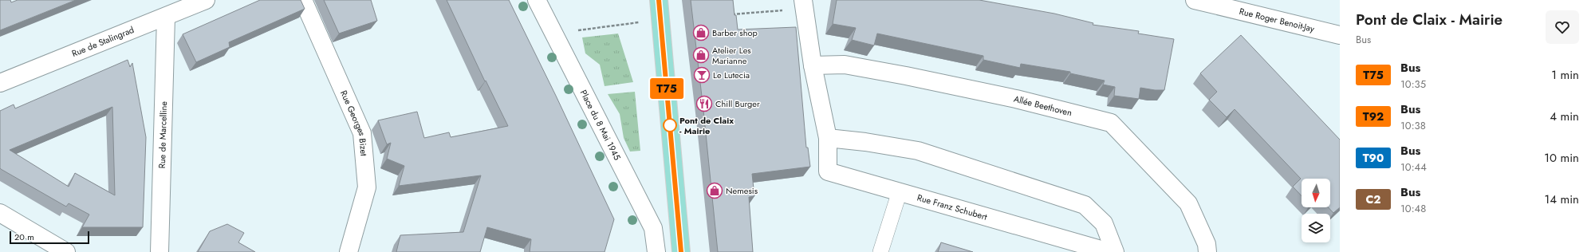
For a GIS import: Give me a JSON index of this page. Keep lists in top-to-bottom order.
{
  "streets": {
    "street": [
      "Rue Roger Benoit-Jay",
      "Rue de Stalingrad",
      "Allée Beethoven",
      "Rue Georges Bizet",
      "Place du 8 Mai 1945",
      "Rue de Marcelline",
      "Rue Franz Schubert"
    ]
  },
  "crossings": [
    ["Rue de Stalingrad", "Rue de Marcelline"],
    ["Allée Beethoven", "Rue Franz Schubert"]
  ],
  "places": {
    "shop": ["Barber shop", "Atelier Les Marianne", "Nemesis"],
    "bar": ["Le Lutecia"],
    "restaurant": ["Chill Burger"],
    "other": ["Pont de Claix - Mairie"]
  },
  "lines": ["bus line T75"],
  "scale_bar": "20 m",
  "north": "bottom",
  "page": {
    "on_map": "T75",
    "heading": ["Pont de Claix - Mairie", "Bus"],
    "list": [
      {
        "mark": "T75",
        "name": "Bus",
        "note": "10:35",
        "value": "1 min"
      },
      {
        "mark": "T92",
        "name": "Bus",
        "note": "10:38",
        "value": "4 min"
      },
      {
        "mark": "T90",
        "name": "Bus",
        "note": "10:44",
        "value": "10 min"
      },
      {
        "mark": "C2",
        "name": "Bus",
        "note": "10:48",
        "value": "14 min"
      }
    ],
    "scale": "20 m"
  }
}
